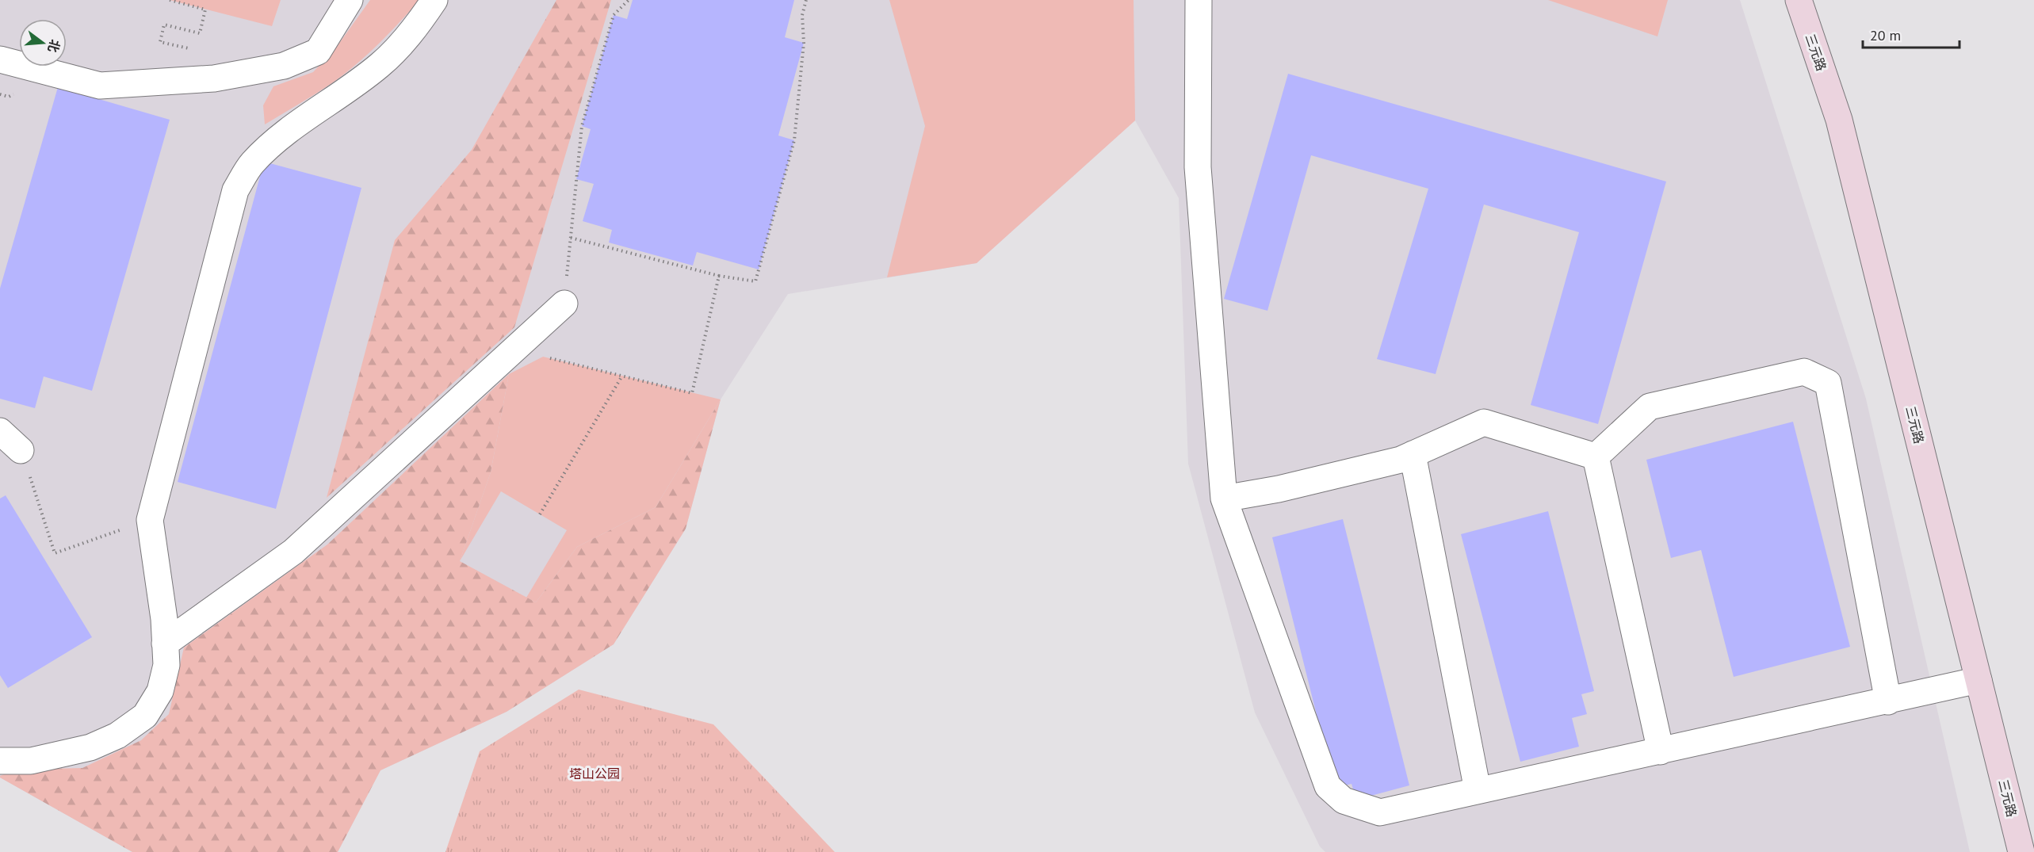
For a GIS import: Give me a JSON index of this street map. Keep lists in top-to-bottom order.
{
  "streets": {
    "main road": ["三元路"]
  },
  "parks": ["塔山公园"],
  "scale_bar": "20 m",
  "north": "right"
}
